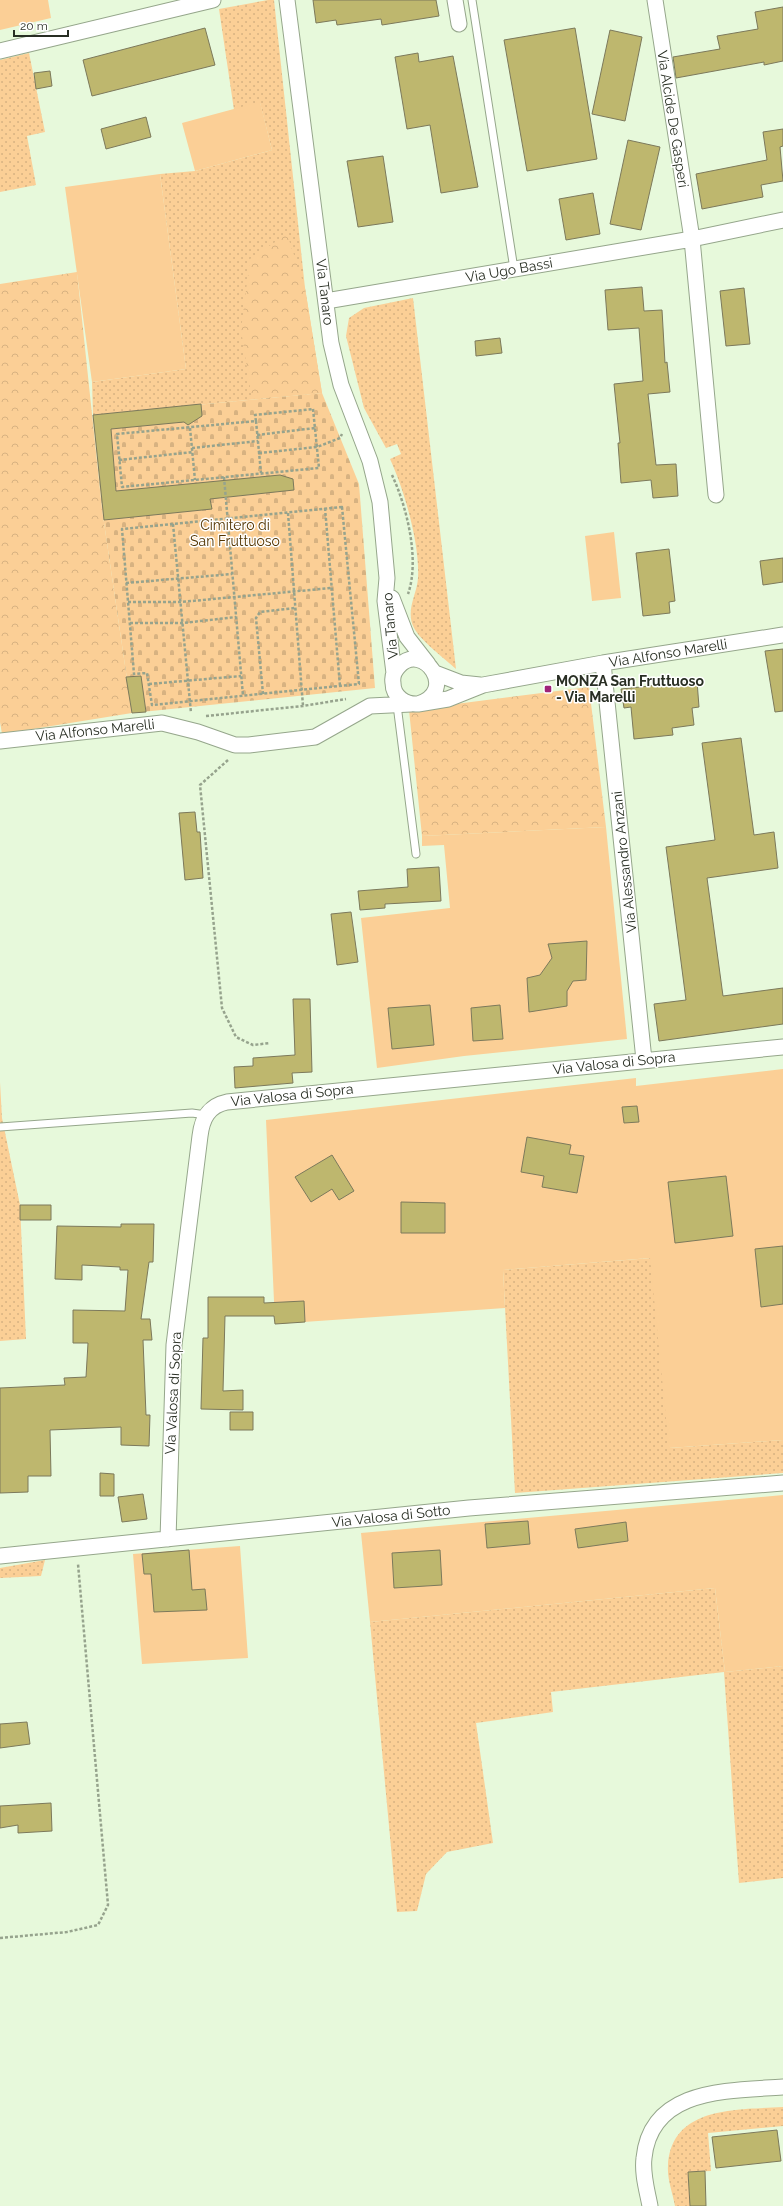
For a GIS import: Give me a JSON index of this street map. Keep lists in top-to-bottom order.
{
  "streets": {
    "street": [
      "Via Alcide De Gasperi",
      "Via Ugo Bassi",
      "Via Tanaro",
      "Via Alfonso Marelli",
      "Via Alessandro Anzani",
      "Via Valosa di Sopra",
      "Via Valosa di Sotto"
    ]
  },
  "crossings": [
    ["Via Alcide De Gasperi", "Via Ugo Bassi"],
    ["Via Ugo Bassi", "Via Tanaro"],
    ["Via Tanaro", "Via Alfonso Marelli"],
    ["Via Alfonso Marelli", "Via Alessandro Anzani"],
    ["Via Alessandro Anzani", "Via Valosa di Sopra"],
    ["Via Valosa di Sopra", "Via Valosa di Sotto"]
  ],
  "parks": ["Cimitero di San Fruttuoso"],
  "places": {
    "transit": ["MONZA San Fruttuoso - Via Marelli"]
  },
  "scale_bar": "20 m"
}
